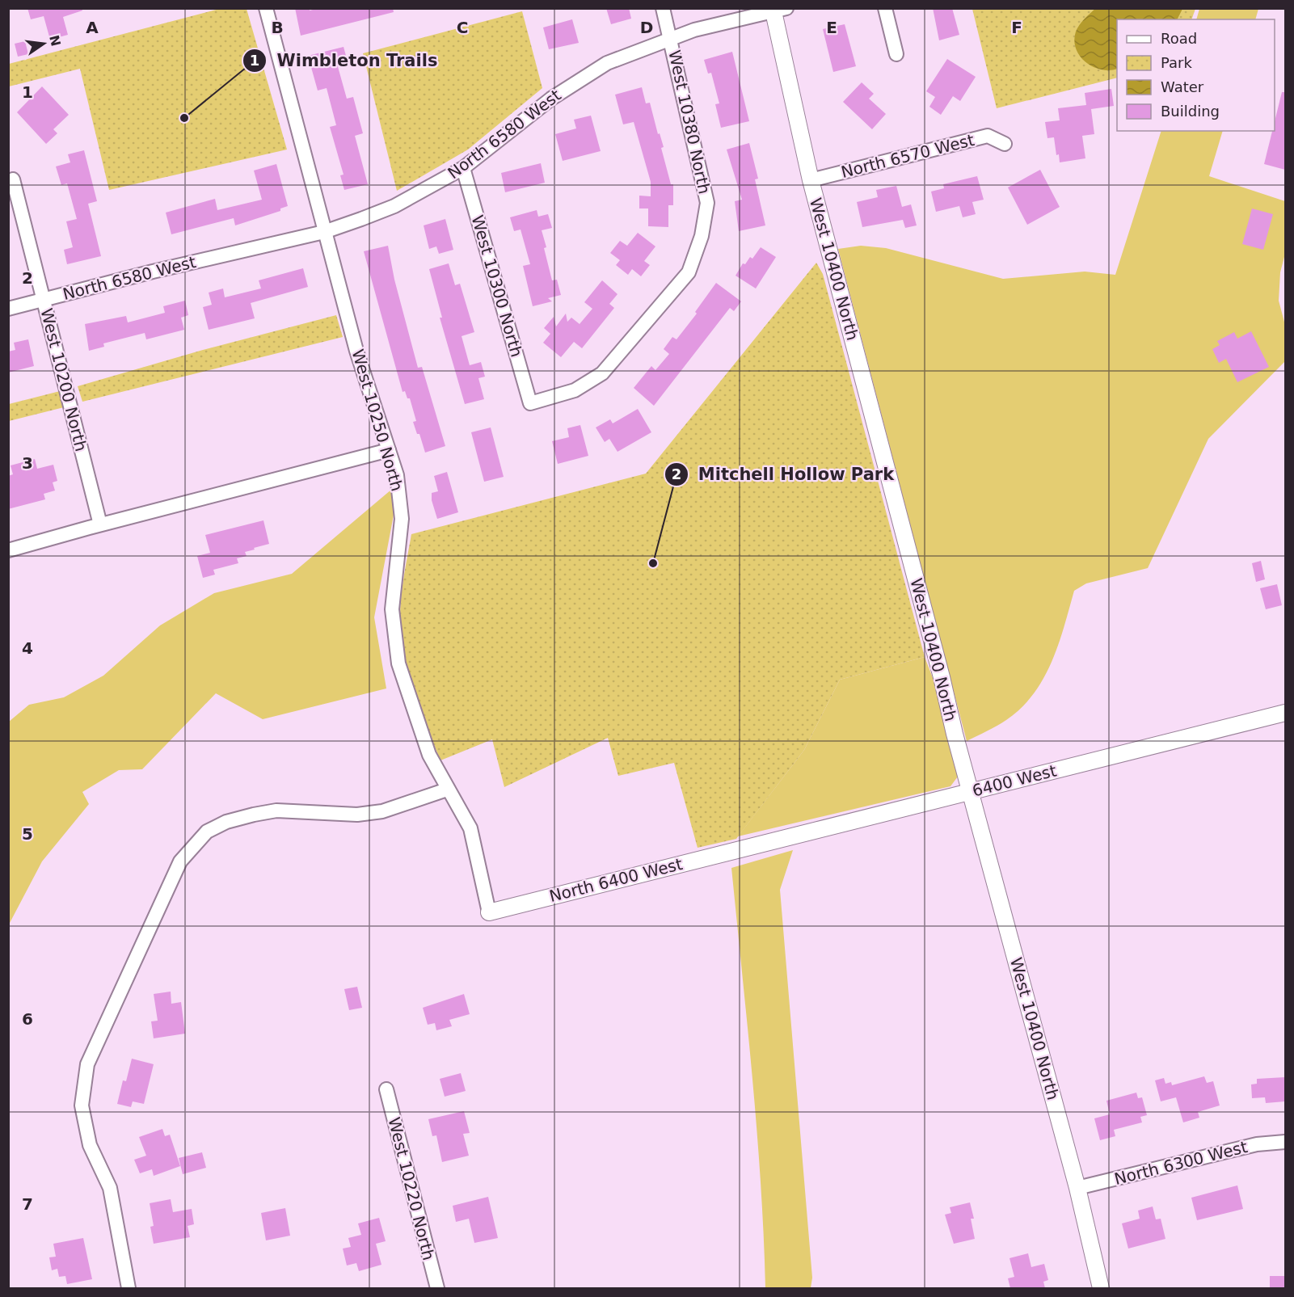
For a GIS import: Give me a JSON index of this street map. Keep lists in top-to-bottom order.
{
  "streets": {
    "street": [
      "West 10380 North",
      "North 6580 West",
      "North 6570 West",
      "West 10400 North",
      "West 10300 North",
      "West 10200 North",
      "West 10250 North",
      "6400 West",
      "North 6400 West",
      "North 6300 West",
      "West 10220 North"
    ]
  },
  "crossings": [
    ["West 10380 North", "North 6580 West"],
    ["West 10380 North", "West 10300 North"],
    ["North 6580 West", "West 10400 North"],
    ["North 6580 West", "West 10300 North"],
    ["North 6580 West", "West 10200 North"],
    ["North 6580 West", "West 10250 North"],
    ["North 6570 West", "West 10400 North"],
    ["West 10400 North", "6400 West"],
    ["West 10400 North", "North 6300 West"],
    ["West 10250 North", "North 6400 West"],
    ["6400 West", "North 6400 West"]
  ],
  "places": ["Wimbleton Trails", "Mitchell Hollow Park"],
  "legend": [
    "Road",
    "Park",
    "Water",
    "Building"
  ],
  "north": "right",
  "grid": {
    "columns": [
      "A",
      "B",
      "C",
      "D",
      "E",
      "F"
    ],
    "rows": [
      "1",
      "2",
      "3",
      "4",
      "5",
      "6",
      "7"
    ]
  }
}
